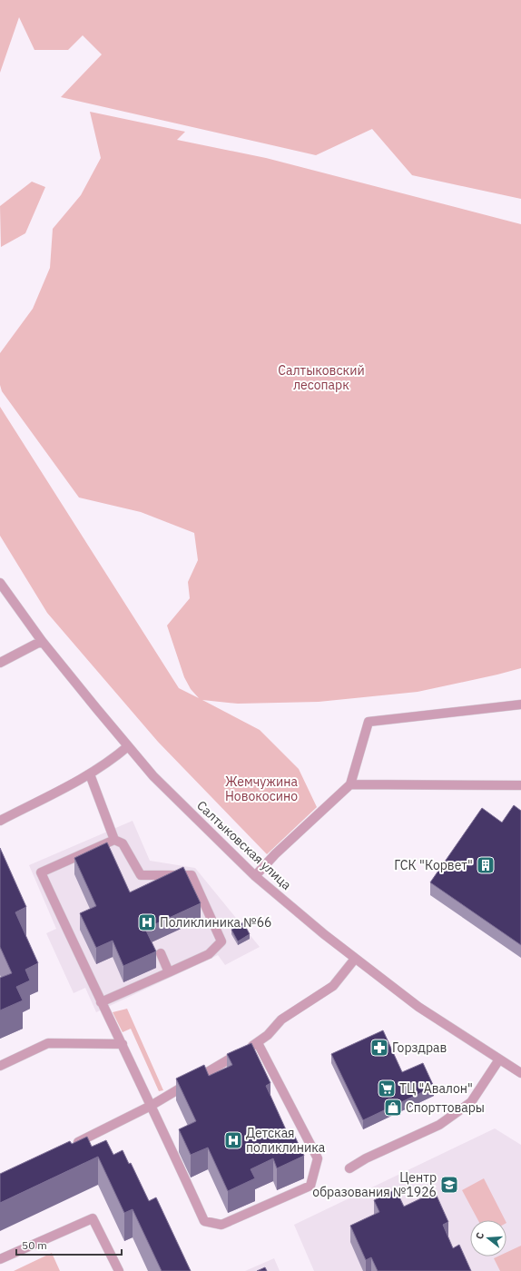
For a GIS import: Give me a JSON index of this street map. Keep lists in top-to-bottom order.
{
  "streets": {
    "street": ["Салтыковская улица"]
  },
  "parks": ["Салтыковский лесопарк", "Жемчужина Новокосино"],
  "places": {
    "building": ["ГСК \"Корвет\""],
    "hospital": ["Поликлиника №66", "Детская поликлиника"],
    "pharmacy": ["Горздрав"],
    "supermarket": ["ТЦ \"Авалон\""],
    "shop": ["Спорттовары"],
    "school or university": ["Центр образования №1926"]
  },
  "scale_bar": "50 m",
  "north": "left"
}
